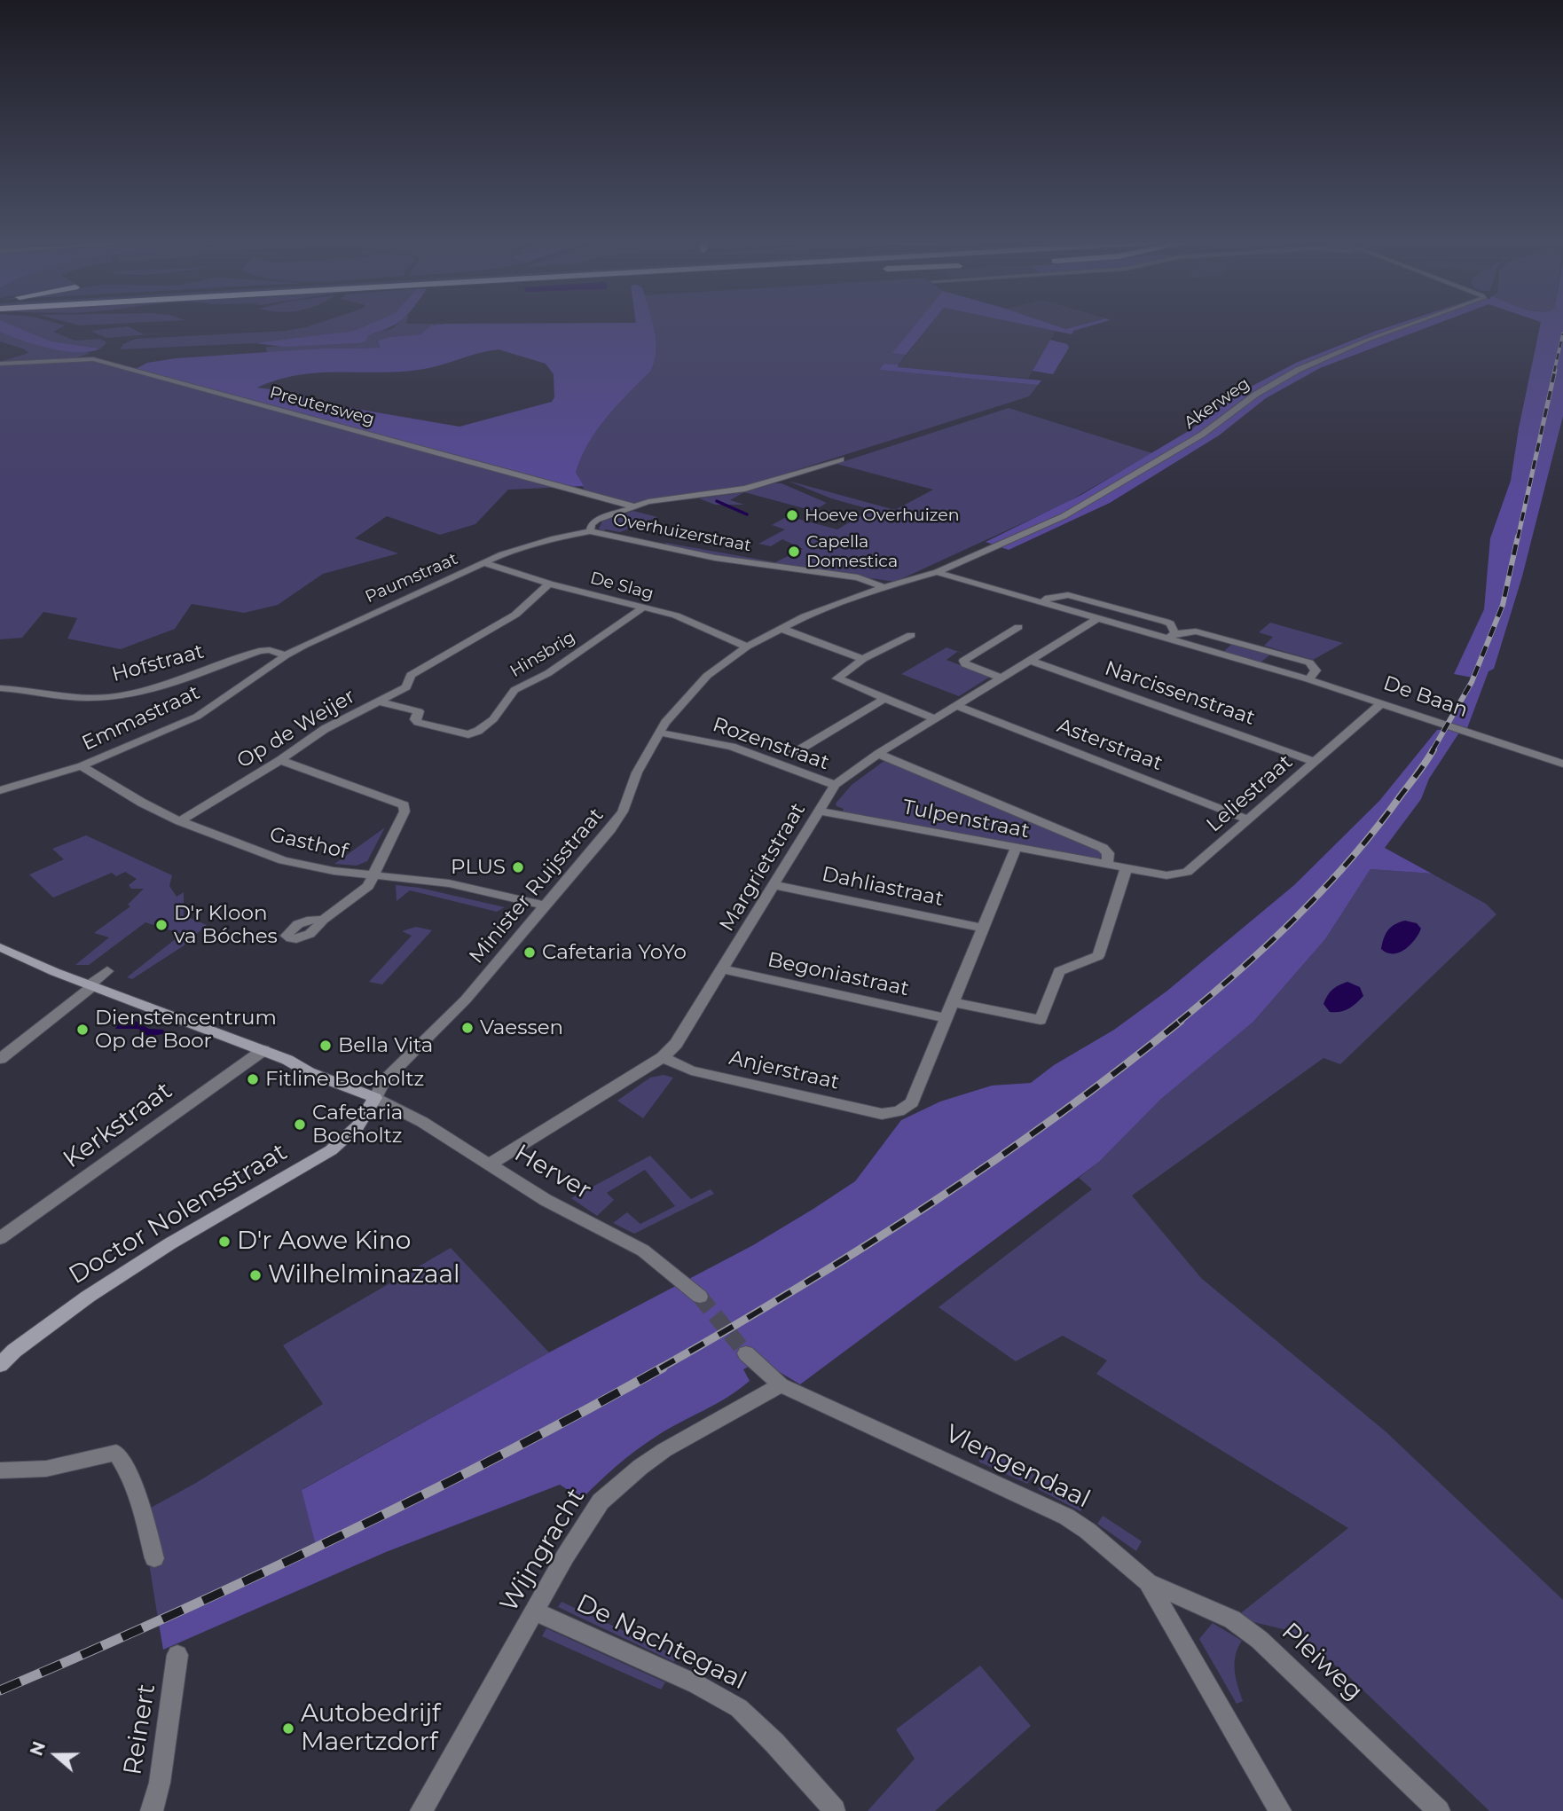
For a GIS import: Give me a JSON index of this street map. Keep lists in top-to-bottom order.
{
  "streets": {
    "street": [
      "Akerweg",
      "Preutersweg",
      "Overhuizerstraat",
      "Paumstraat",
      "De Slag",
      "Hinsbrig",
      "Hofstraat",
      "Narcissenstraat",
      "De Baan",
      "Emmastraat",
      "Op de Weijer",
      "Rozenstraat",
      "Asterstraat",
      "Leliestraat",
      "Tulpenstraat",
      "Gasthof",
      "Margrietstraat",
      "Minister Ruijsstraat",
      "Dahliastraat",
      "Begoniastraat",
      "Anjerstraat",
      "Kerkstraat",
      "Herver",
      "Doctor Nolensstraat",
      "Vlengendaal",
      "Wijngracht",
      "De Nachtegaal",
      "Pleiweg",
      "Reinert"
    ]
  },
  "crossings": [
    ["Akerweg", "De Baan"],
    ["Akerweg", "Minister Ruijsstraat"],
    ["Preutersweg", "Overhuizerstraat"],
    ["Overhuizerstraat", "Paumstraat"],
    ["Overhuizerstraat", "Minister Ruijsstraat"],
    ["Paumstraat", "De Slag"],
    ["Paumstraat", "Hofstraat"],
    ["Paumstraat", "Emmastraat"],
    ["De Slag", "Hinsbrig"],
    ["De Slag", "Op de Weijer"],
    ["De Slag", "Minister Ruijsstraat"],
    ["Hinsbrig", "Op de Weijer"],
    ["Hofstraat", "Emmastraat"],
    ["Narcissenstraat", "Leliestraat"],
    ["Narcissenstraat", "Margrietstraat"],
    ["De Baan", "Leliestraat"],
    ["De Baan", "Margrietstraat"],
    ["De Baan", "Minister Ruijsstraat"],
    ["Emmastraat", "Gasthof"],
    ["Op de Weijer", "Gasthof"],
    ["Rozenstraat", "Margrietstraat"],
    ["Rozenstraat", "Minister Ruijsstraat"],
    ["Asterstraat", "Leliestraat"],
    ["Asterstraat", "Margrietstraat"],
    ["Leliestraat", "Tulpenstraat"],
    ["Tulpenstraat", "Margrietstraat"],
    ["Gasthof", "Minister Ruijsstraat"],
    ["Margrietstraat", "Dahliastraat"],
    ["Margrietstraat", "Begoniastraat"],
    ["Margrietstraat", "Anjerstraat"],
    ["Margrietstraat", "Herver"],
    ["Minister Ruijsstraat", "Herver"],
    ["Minister Ruijsstraat", "Doctor Nolensstraat"],
    ["Begoniastraat", "Anjerstraat"],
    ["Herver", "Doctor Nolensstraat"],
    ["Vlengendaal", "Wijngracht"],
    ["Vlengendaal", "Pleiweg"],
    ["Wijngracht", "De Nachtegaal"]
  ],
  "places": [
    "Hoeve Overhuizen",
    "Capella Domestica",
    "PLUS",
    "D'r Kloon va Bóches",
    "Cafetaria YoYo",
    "Vaessen",
    "Dienstencentrum Op de Boor",
    "Bella Vita",
    "Fitline Bocholtz",
    "Cafetaria Bocholtz",
    "D'r Aowe Kino",
    "Wilhelminazaal",
    "Autobedrijf Maertzdorf"
  ],
  "north": "left"
}
